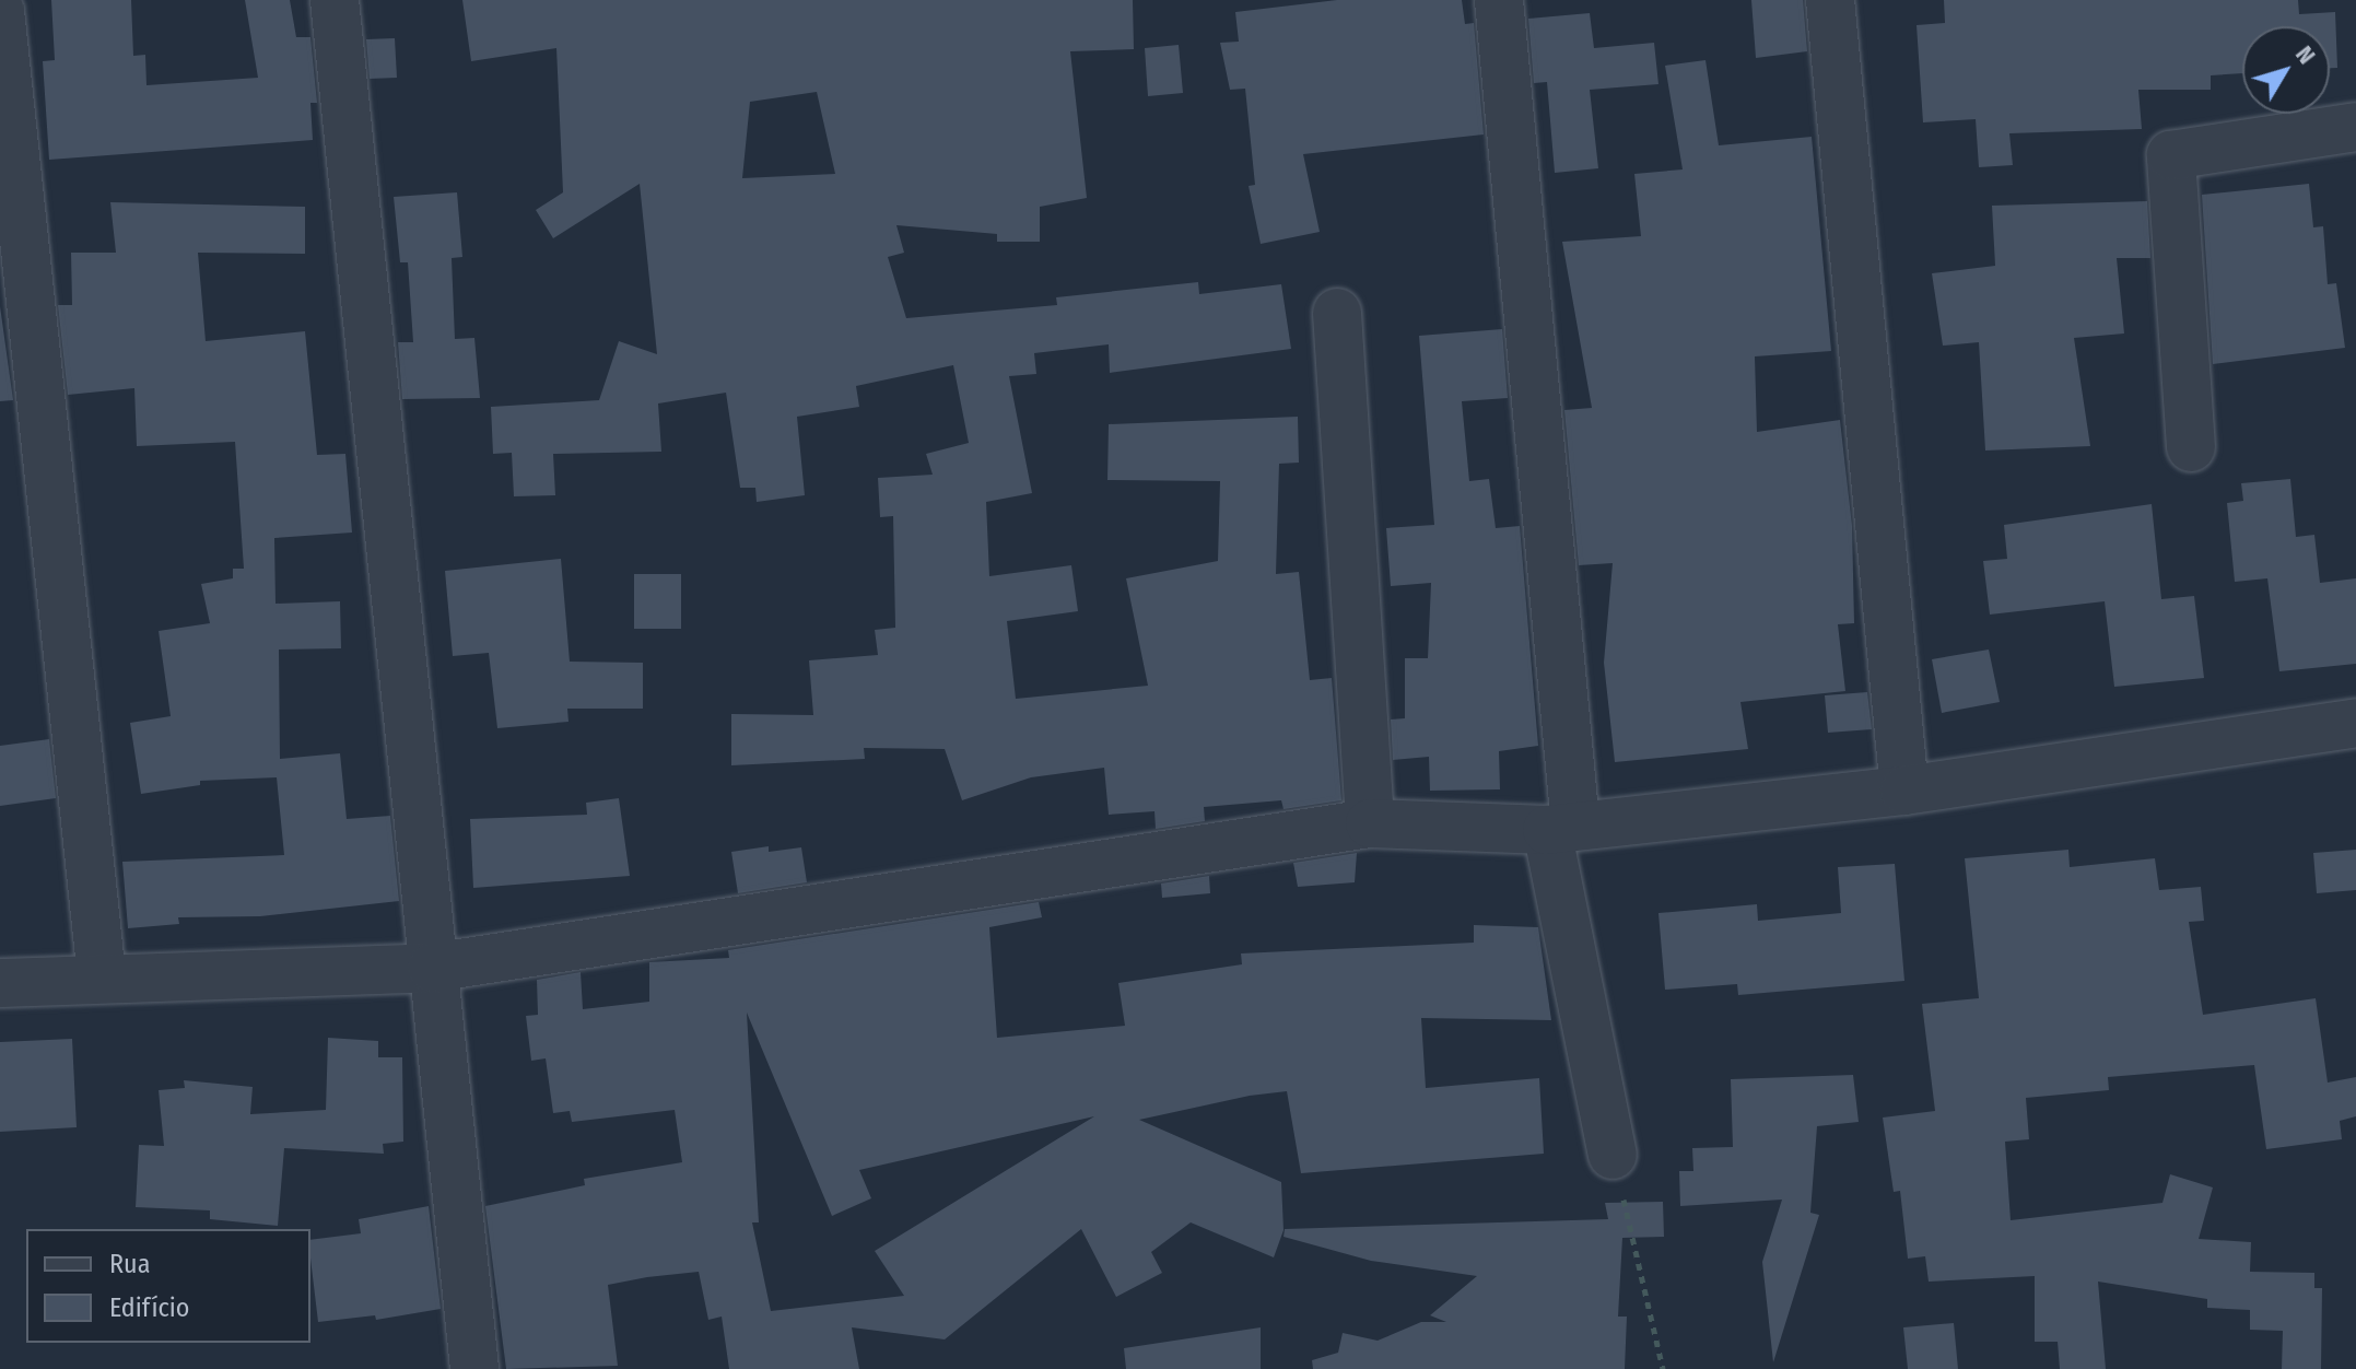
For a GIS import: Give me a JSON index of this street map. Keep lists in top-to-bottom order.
{
  "legend": ["Rua", "Edifício"],
  "north": "top right"
}
